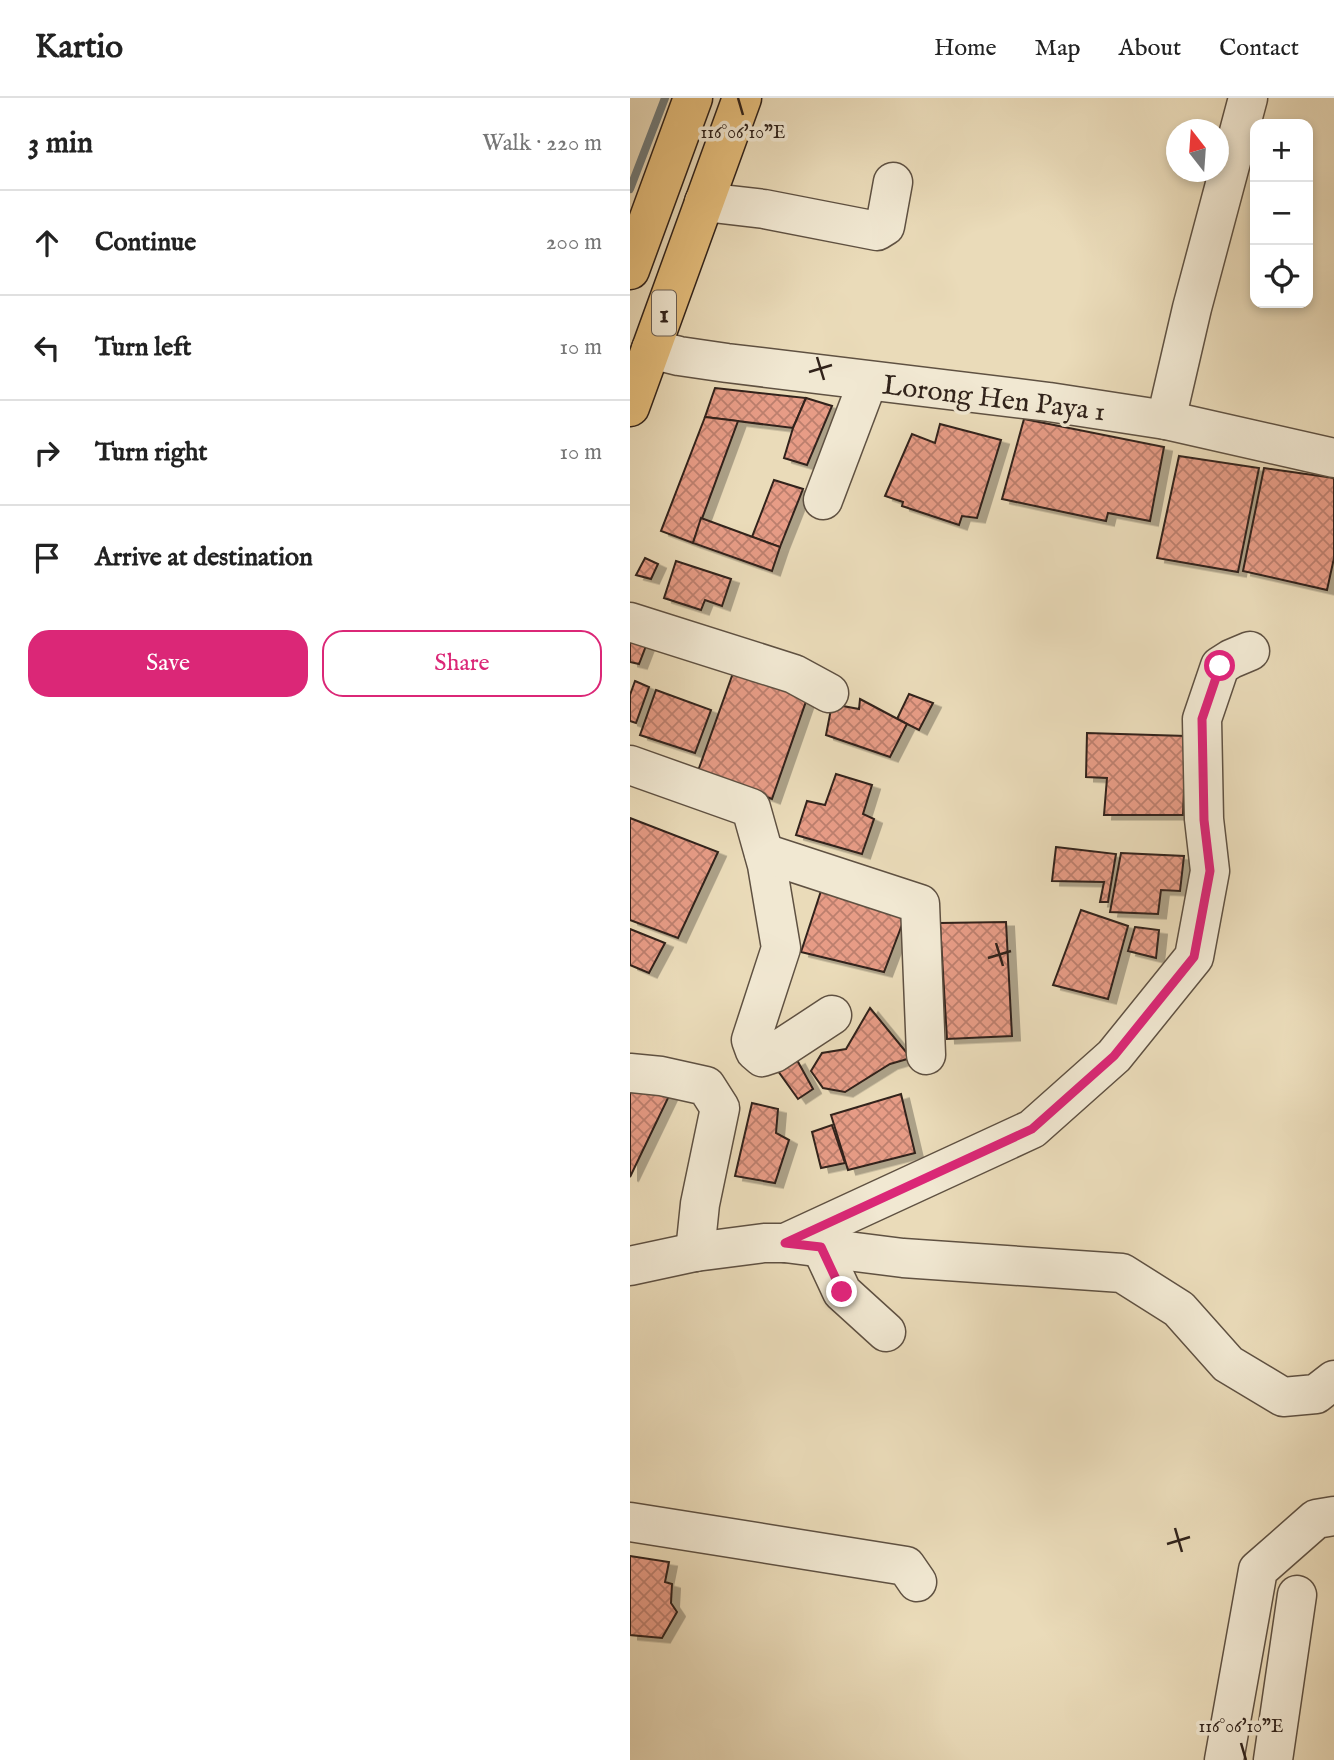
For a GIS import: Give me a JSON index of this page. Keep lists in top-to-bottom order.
{
  "streets": {
    "main road": ["1"],
    "street": ["Lorong Hen Paya 1"]
  },
  "crossings": [
    ["1", "Lorong Hen Paya 1"]
  ],
  "north": "top",
  "page": {
    "header": "Kartio",
    "nav": [
      "Home",
      "Map",
      "About",
      "Contact"
    ],
    "heading": ["3 min", "Walk · 220 m"],
    "map_buttons": ["+", "−"],
    "list": [
      ["Continue", "200 m"],
      ["Turn left", "10 m"],
      ["Turn right", "10 m"],
      "Arrive at destination"
    ],
    "buttons": ["Save", "Share"]
  },
  "coordinates": ["116°06'10\"E"]
}
